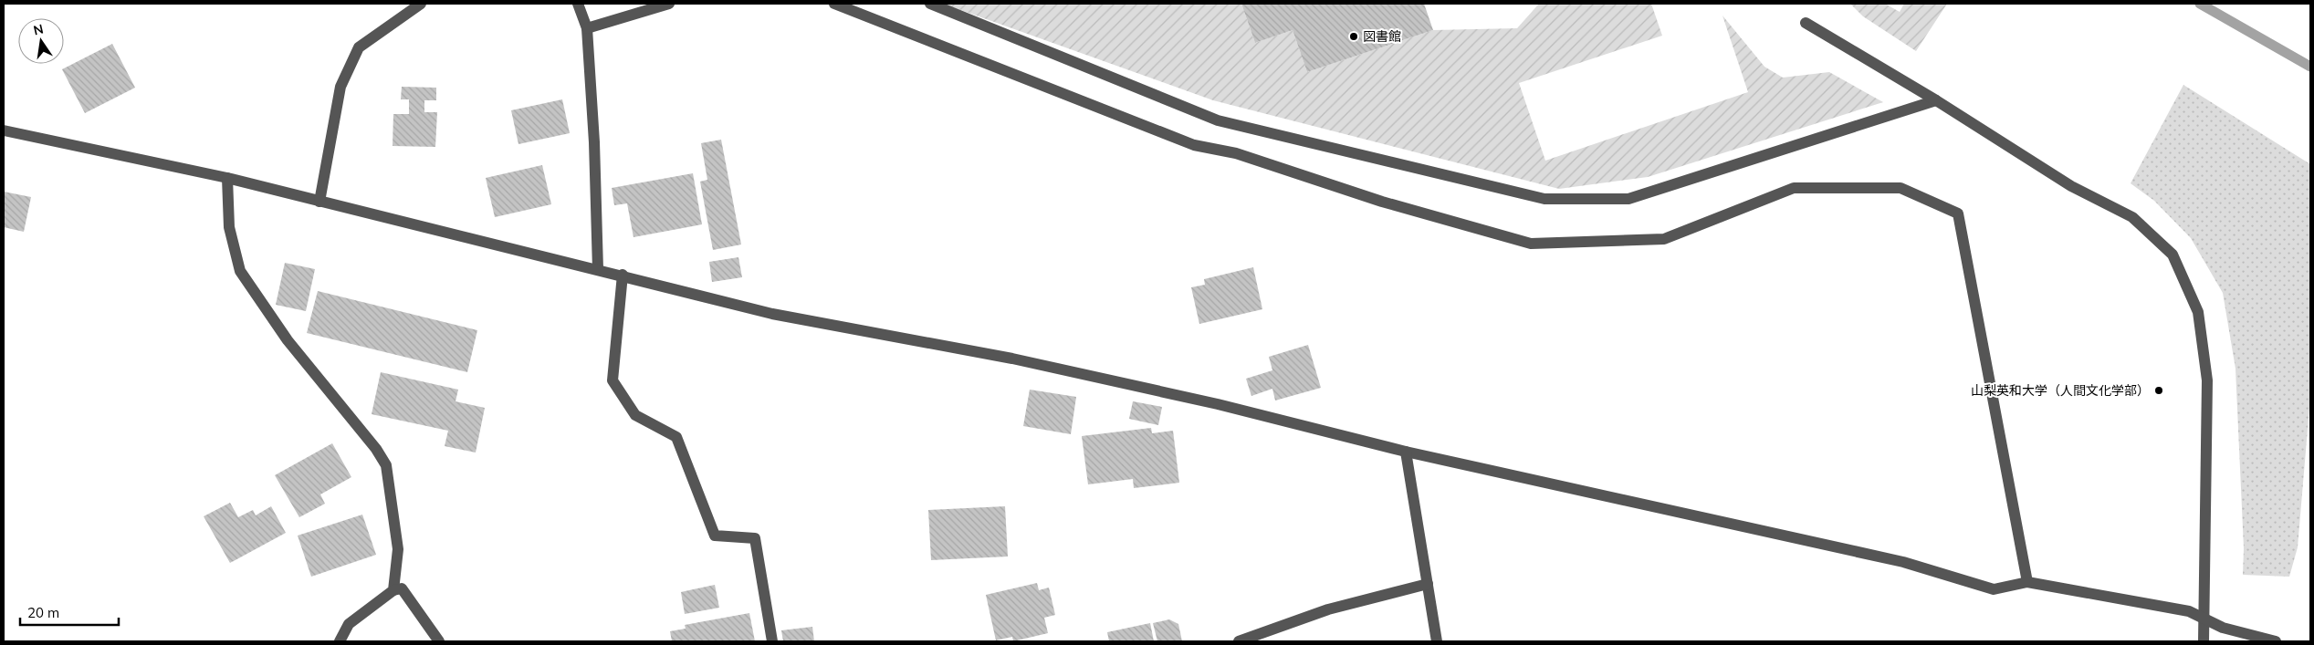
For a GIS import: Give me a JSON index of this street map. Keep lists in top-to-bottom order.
{
  "places": ["図書館", "山梨英和大学（人間文化学部）"],
  "scale_bar": "20 m",
  "north": "top"
}
